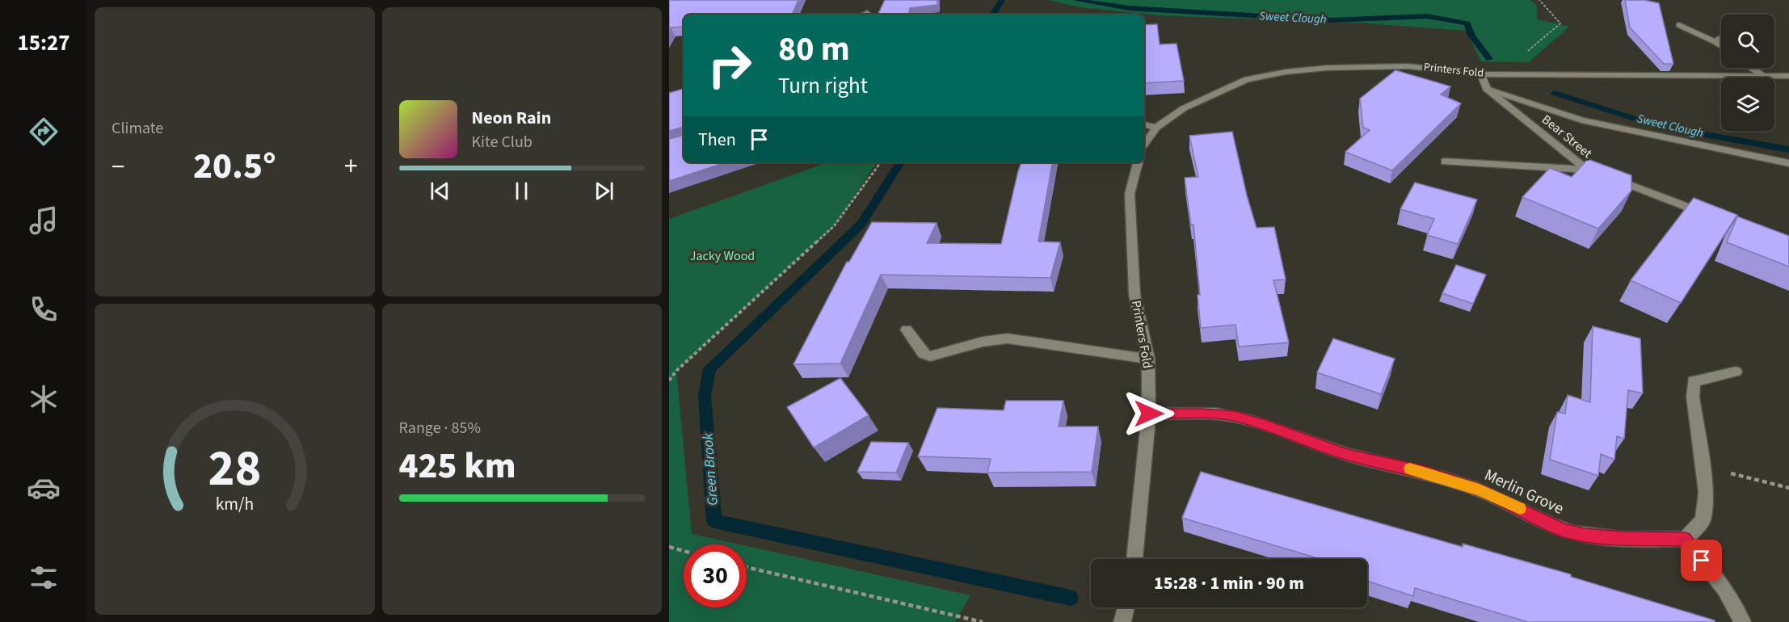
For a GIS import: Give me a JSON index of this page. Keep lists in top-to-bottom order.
{
  "streets": {
    "street": ["Printers Fold", "Bear Street", "Merlin Grove"]
  },
  "crossings": [
    ["Printers Fold", "Bear Street"],
    ["Printers Fold", "Merlin Grove"]
  ],
  "water": ["Sweet Clough", "Green Brook"],
  "parks": ["Jacky Wood"],
  "page": {
    "tabs": "15:27",
    "tile": [
      "Climate",
      ["Range · 85%", "425 km"]
    ],
    "turn": ["80 m", "Turn right"],
    "song": ["Neon Rain", "Kite Club"],
    "then": "Then",
    "heat": ["−", "20.5°", "+"],
    "limit": "30",
    "trip": "15:28 · 1 min · 90 m",
    "gauge": ["28", "km/h"]
  }
}
